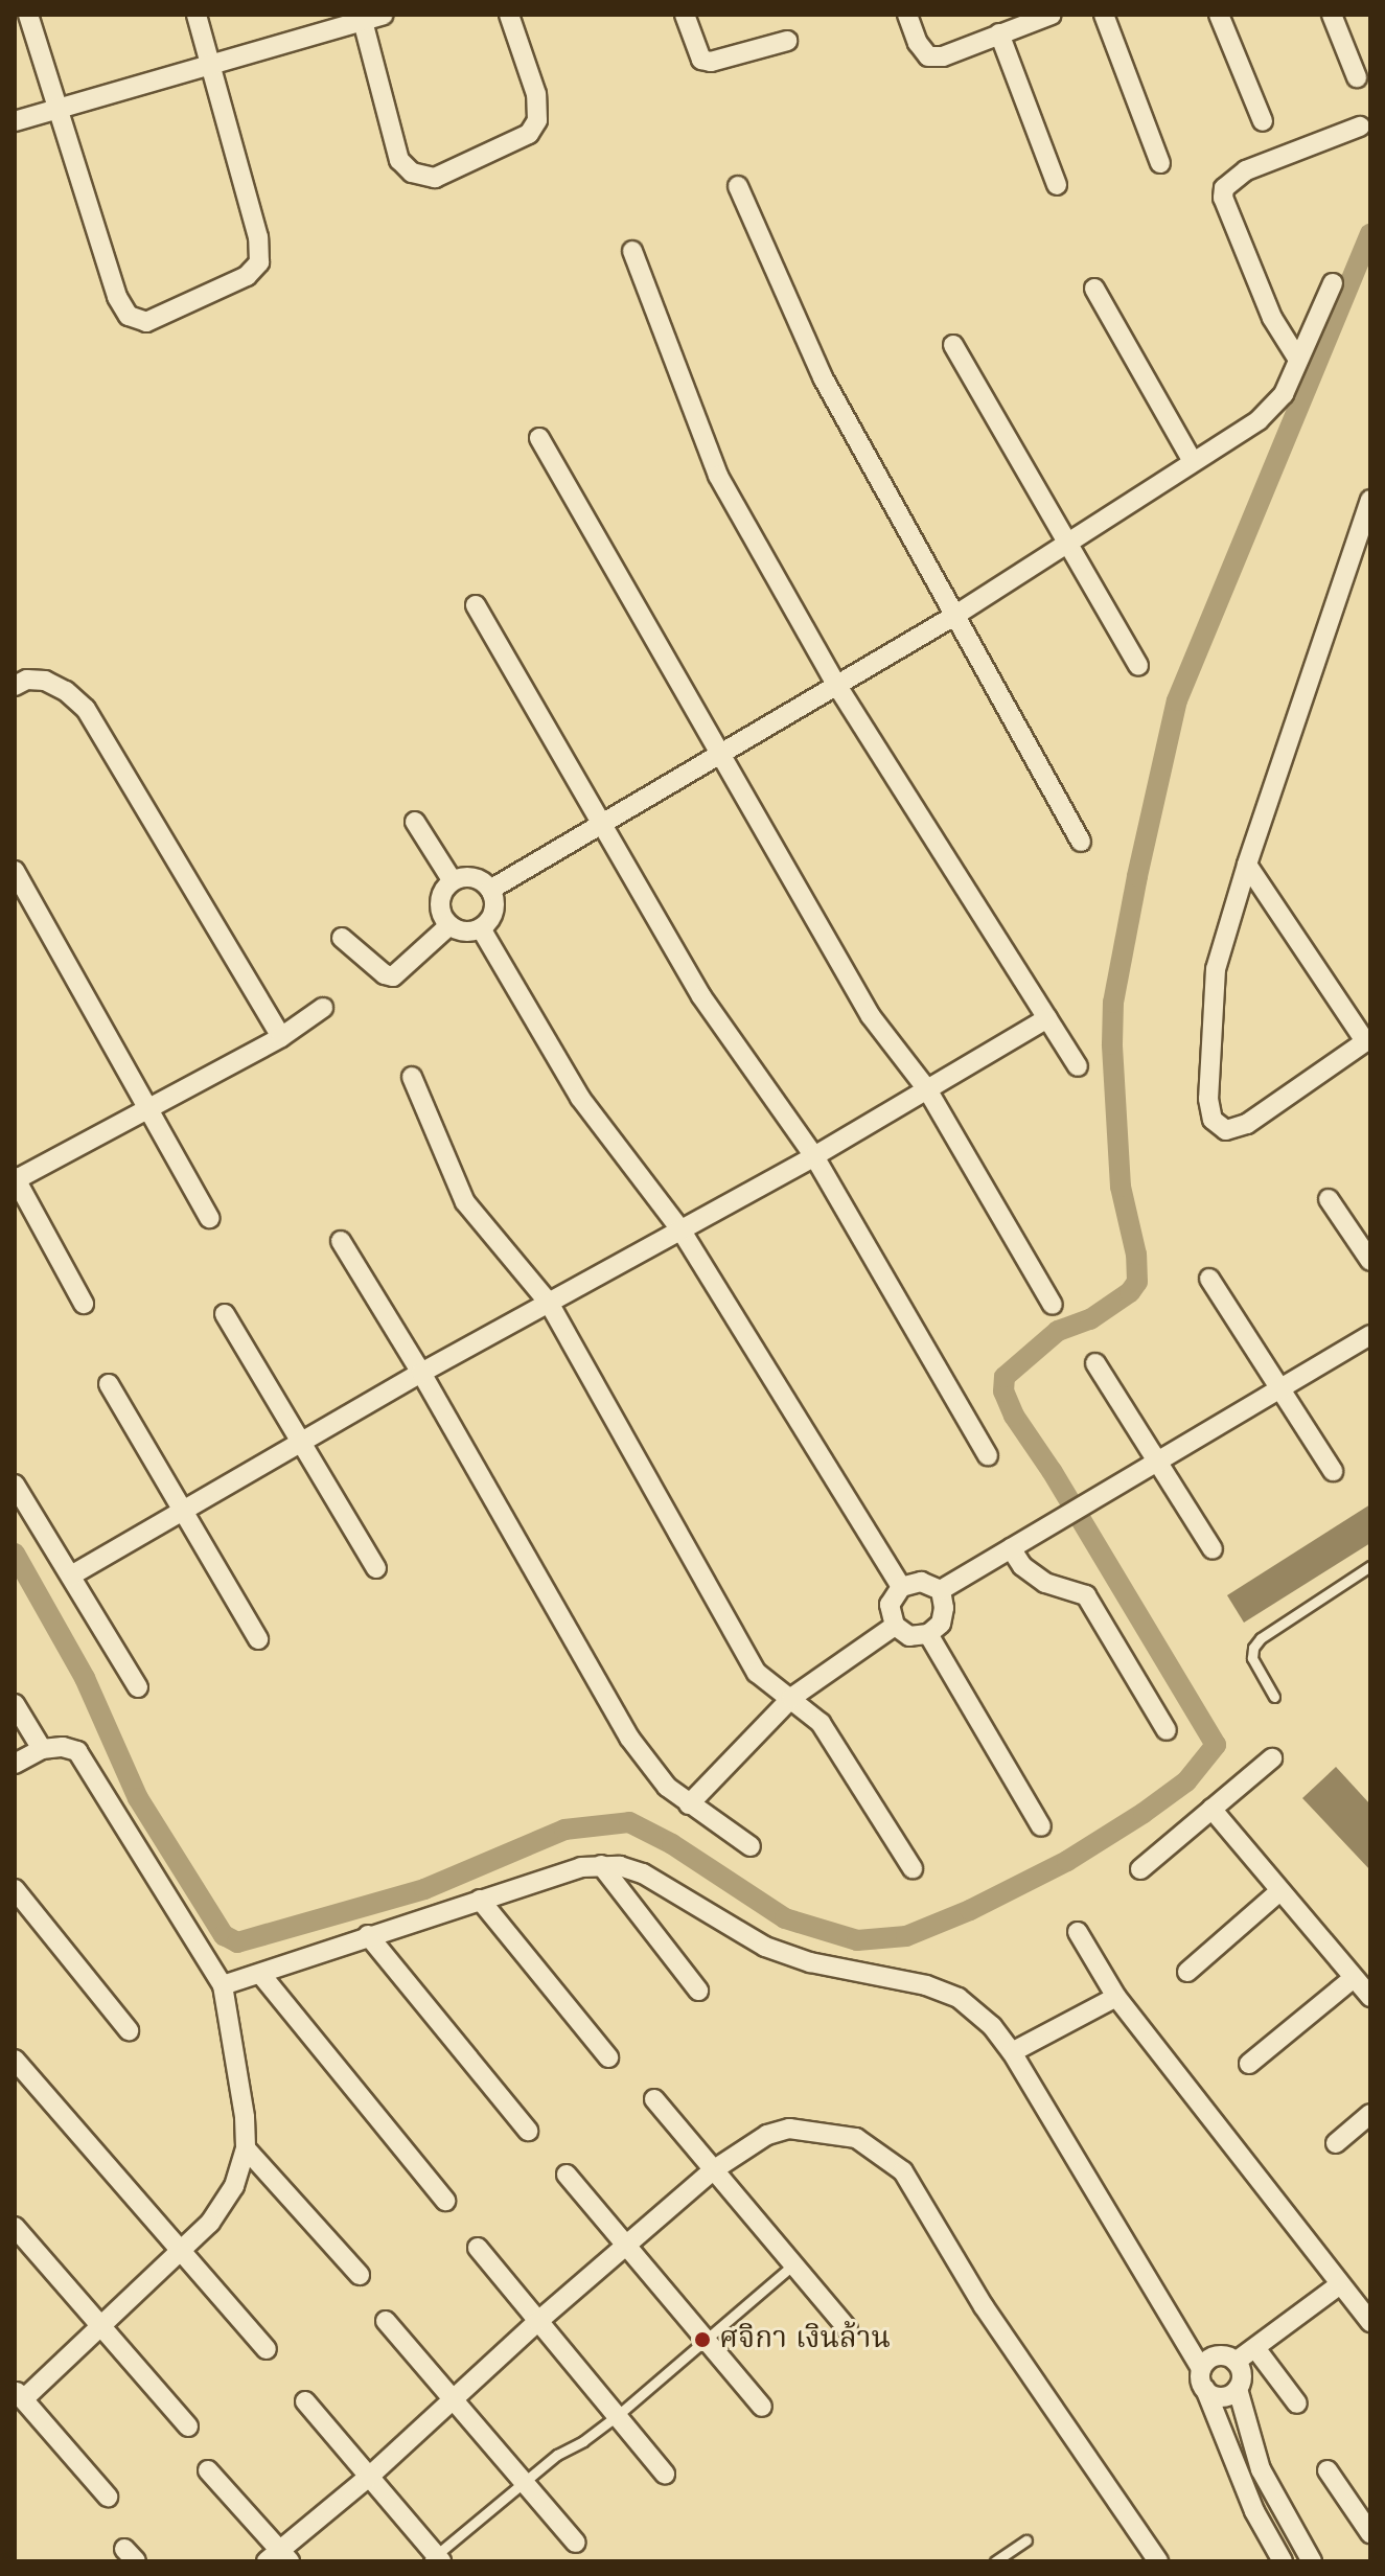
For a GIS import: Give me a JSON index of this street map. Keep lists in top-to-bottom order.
{
  "places": ["ศจิกา เงินล้าน"]
}
